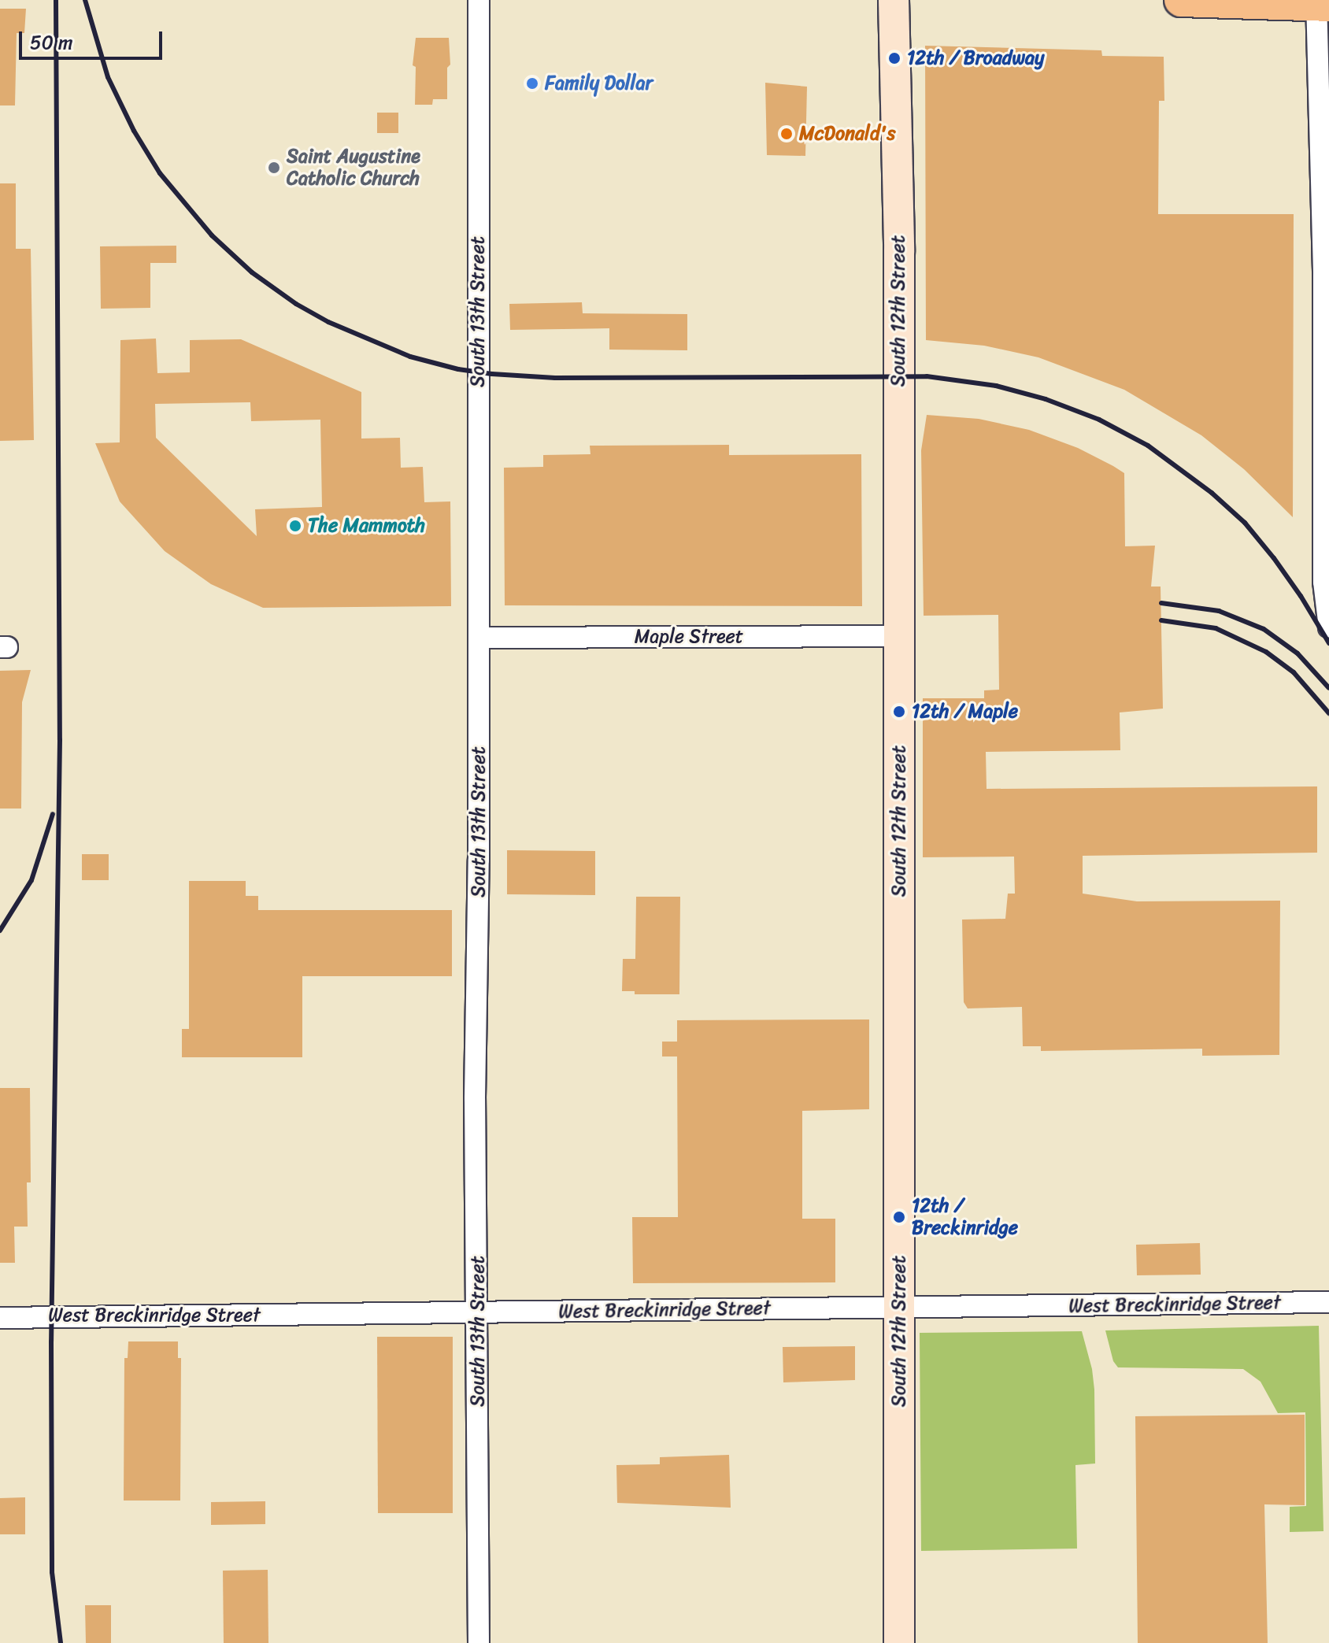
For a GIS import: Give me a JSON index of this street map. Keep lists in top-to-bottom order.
{
  "streets": {
    "street": [
      "South 12th Street",
      "South 13th Street",
      "Maple Street",
      "West Breckinridge Street"
    ]
  },
  "crossings": [
    ["South 12th Street", "Maple Street"],
    ["South 12th Street", "West Breckinridge Street"],
    ["South 13th Street", "Maple Street"],
    ["South 13th Street", "West Breckinridge Street"]
  ],
  "places": [
    "12th / Broadway",
    "Family Dollar",
    "McDonald's",
    "Saint Augustine Catholic Church",
    "The Mammoth",
    "12th / Maple",
    "12th / Breckinridge"
  ],
  "scale_bar": "50 m"
}
